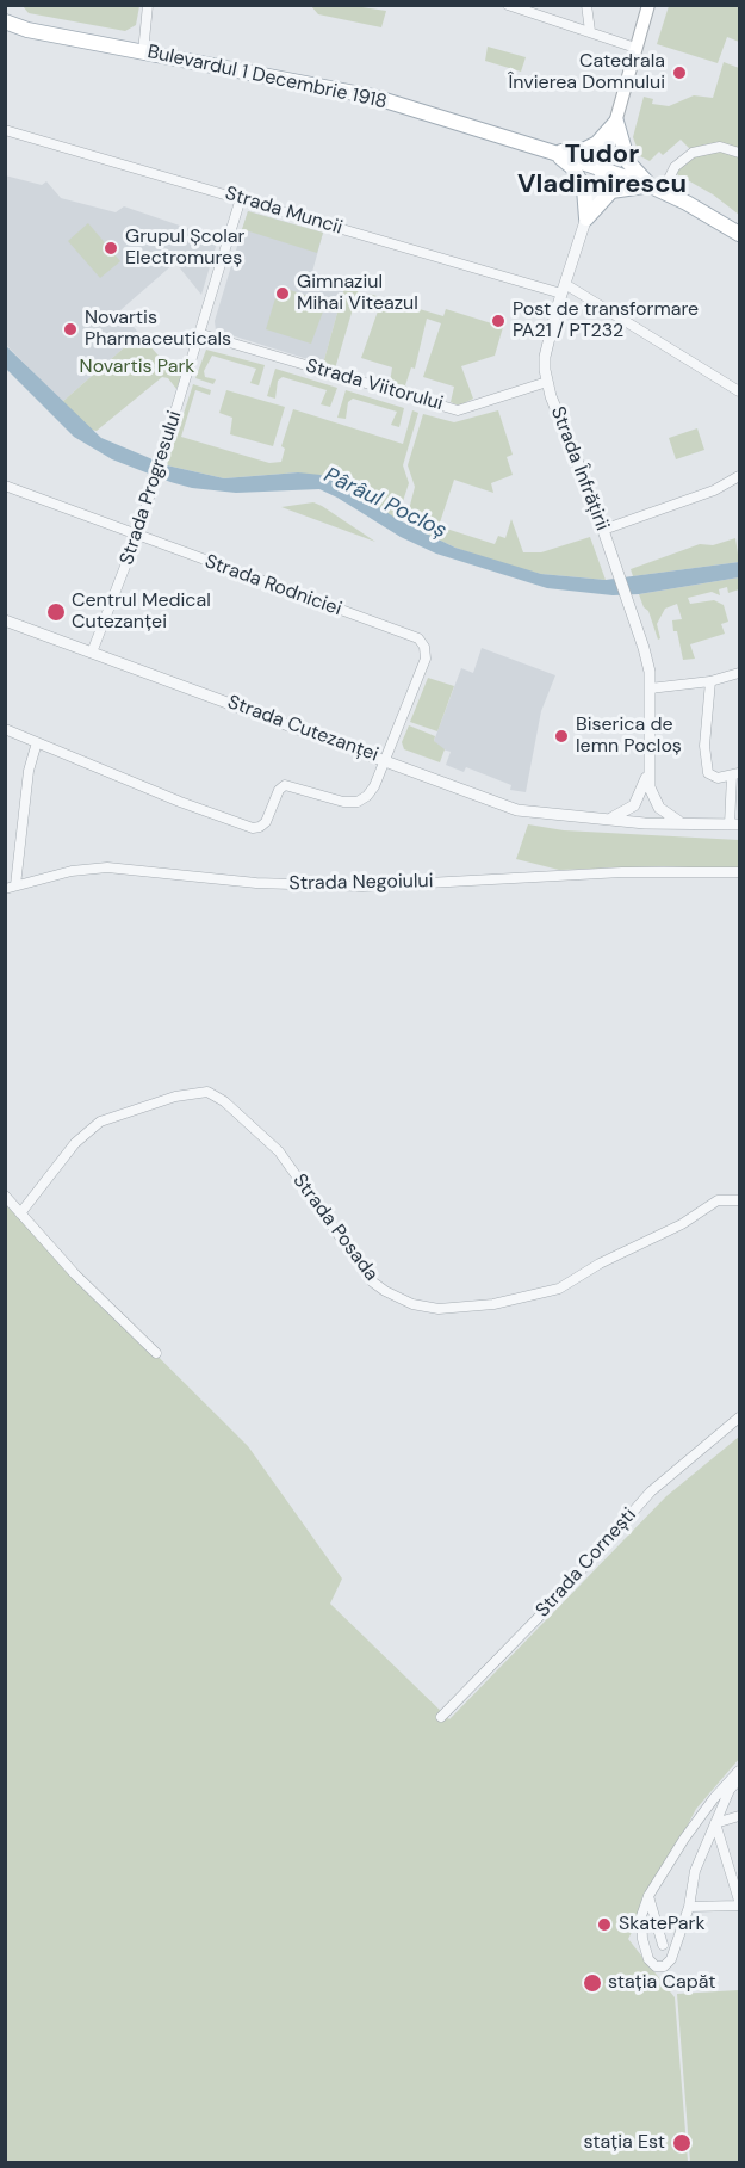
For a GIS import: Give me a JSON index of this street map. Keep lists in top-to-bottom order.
{
  "streets": {
    "main road": ["Bulevardul 1 Decembrie 1918"],
    "street": [
      "Strada Muncii",
      "Strada Viitorului",
      "Strada Înfrățirii",
      "Strada Progresului",
      "Strada Rodniciei",
      "Strada Cutezanței",
      "Strada Negoiului",
      "Strada Posada",
      "Strada Cornești"
    ]
  },
  "crossings": [
    ["Bulevardul 1 Decembrie 1918", "Strada Înfrățirii"],
    ["Strada Muncii", "Strada Înfrățirii"],
    ["Strada Muncii", "Strada Progresului"],
    ["Strada Viitorului", "Strada Înfrățirii"],
    ["Strada Viitorului", "Strada Progresului"],
    ["Strada Înfrățirii", "Strada Cutezanței"],
    ["Strada Progresului", "Strada Rodniciei"],
    ["Strada Progresului", "Strada Cutezanței"],
    ["Strada Rodniciei", "Strada Cutezanței"]
  ],
  "districts": ["Tudor Vladimirescu"],
  "water": ["Pârâul Pocloș"],
  "parks": ["Novartis Park"],
  "places": [
    "Catedrala Învierea Domnului",
    "Grupul Școlar Electromureș",
    "Gimnaziul Mihai Viteazul",
    "Post de transformare PA21 / PT232",
    "Novartis Pharmaceuticals",
    "Centrul Medical Cutezanței",
    "Biserica de lemn Pocloș",
    "SkatePark",
    "stația Capăt",
    "stația Est"
  ]
}
